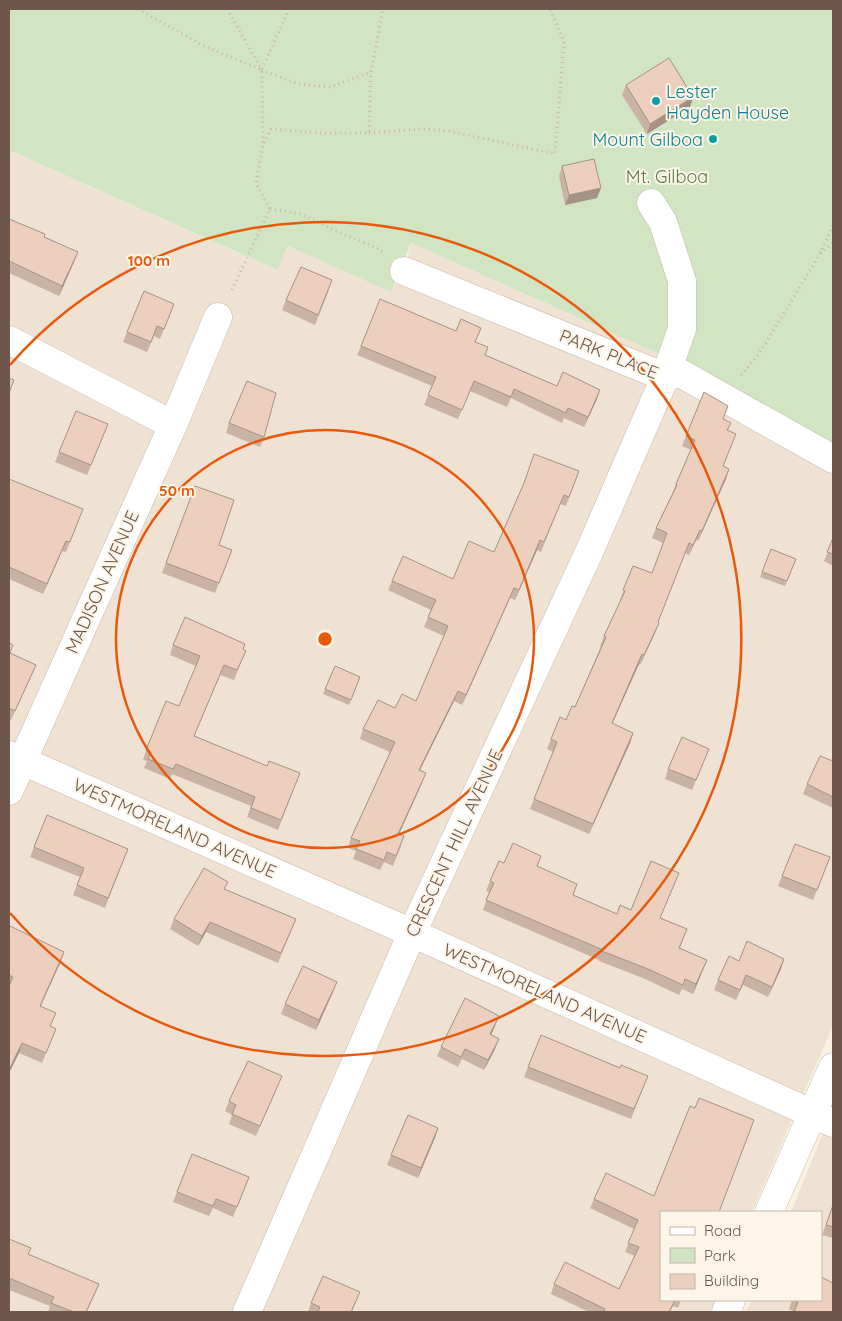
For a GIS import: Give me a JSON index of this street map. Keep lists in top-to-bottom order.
{
  "streets": {
    "street": [
      "PARK PLACE",
      "MADISON AVENUE",
      "WESTMORELAND AVENUE",
      "CRESCENT HILL AVENUE"
    ]
  },
  "crossings": [
    ["PARK PLACE", "CRESCENT HILL AVENUE"],
    ["MADISON AVENUE", "WESTMORELAND AVENUE"],
    ["WESTMORELAND AVENUE", "CRESCENT HILL AVENUE"]
  ],
  "parks": ["Mt. Gilboa"],
  "places": ["Lester Hayden House", "Mount Gilboa"],
  "legend": ["Road", "Park", "Building"],
  "rings": ["100 m", "50 m"]
}
